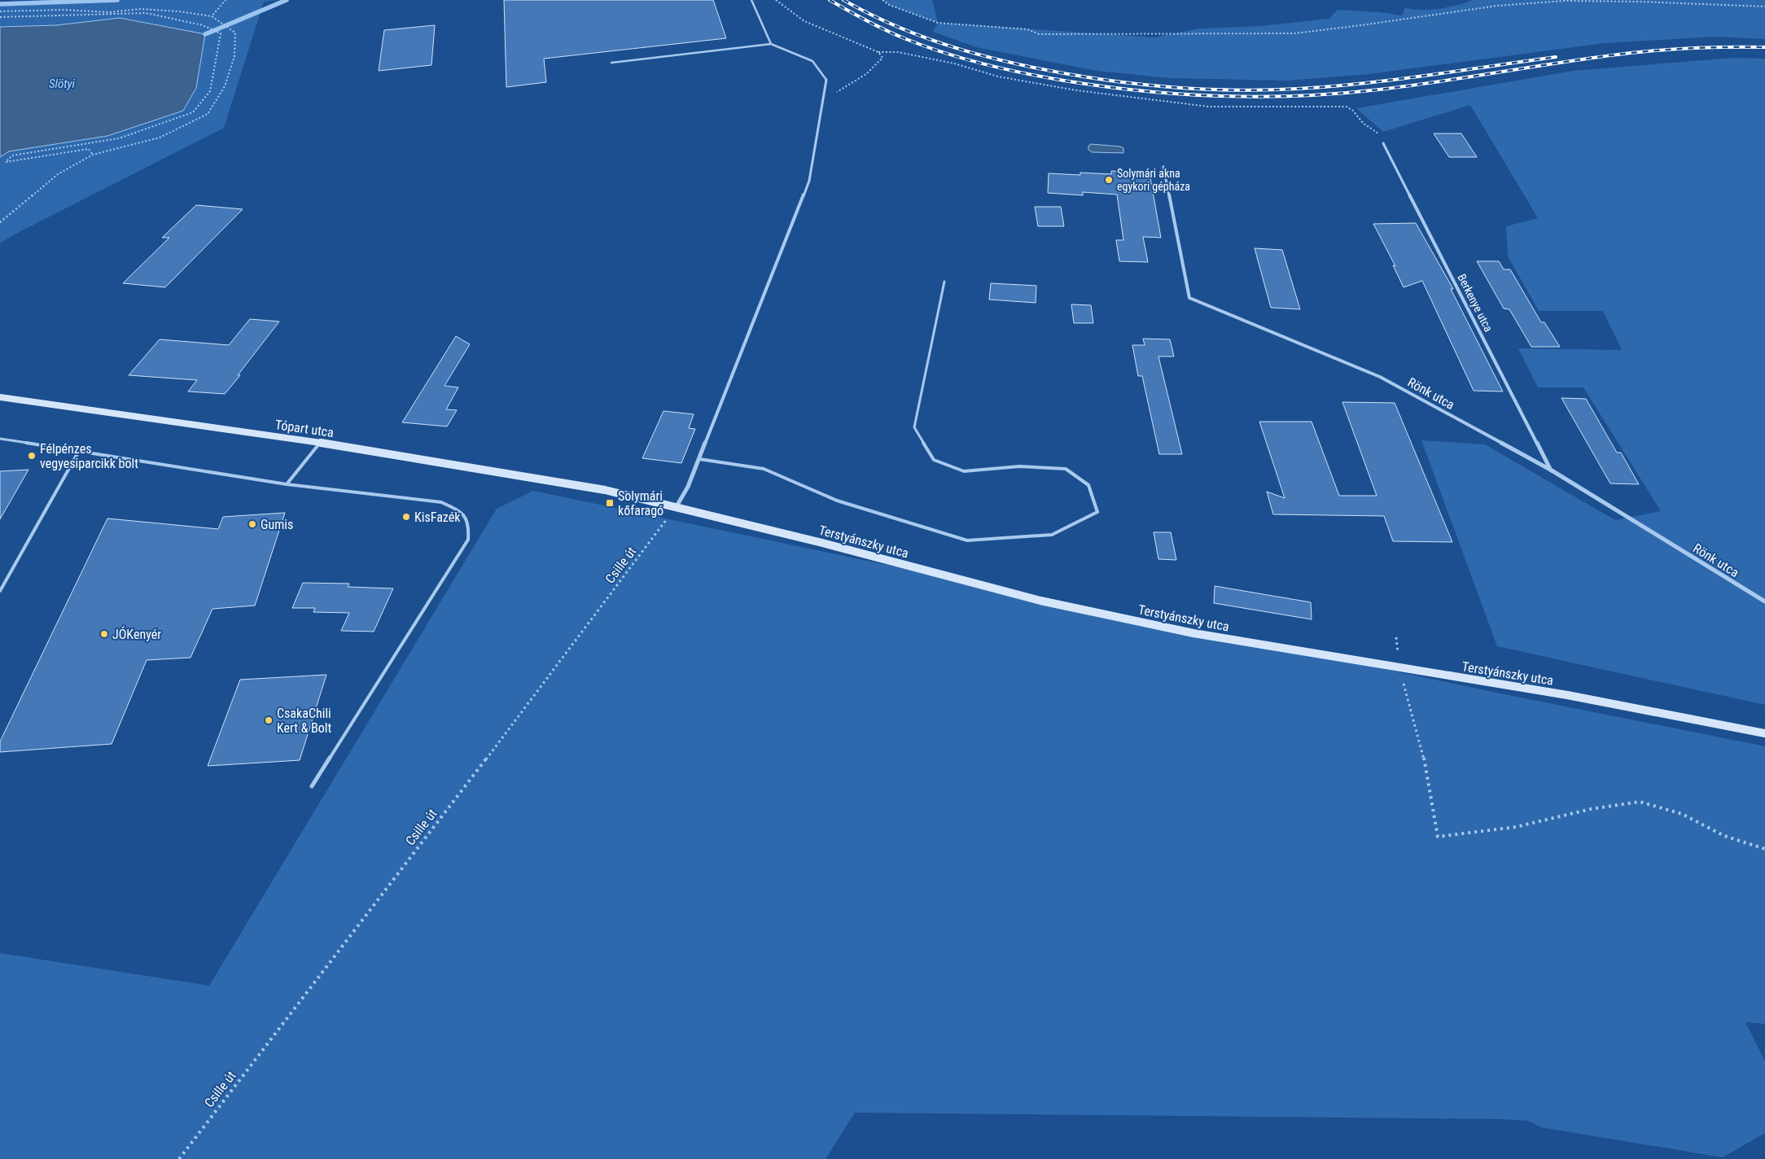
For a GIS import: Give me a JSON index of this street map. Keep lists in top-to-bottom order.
{
  "streets": {
    "main road": ["Tópart utca", "Terstyánszky utca"],
    "street": ["Berkenye utca", "Rönk utca"],
    "path": ["Csille út"]
  },
  "crossings": [
    ["Berkenye utca", "Rönk utca"],
    ["Tópart utca", "Terstyánszky utca"],
    ["Terstyánszky utca", "Csille út"]
  ],
  "water": ["Slötyi"],
  "places": {
    "other": [
      "Solymári akna egykori gépháza",
      "Félpénzes vegyesiparcikk bolt",
      "KisFazék",
      "Gumis",
      "JÓKenyér",
      "CsakaChili Kert & Bolt"
    ],
    "transit": ["Solymári kőfaragó"]
  }
}
